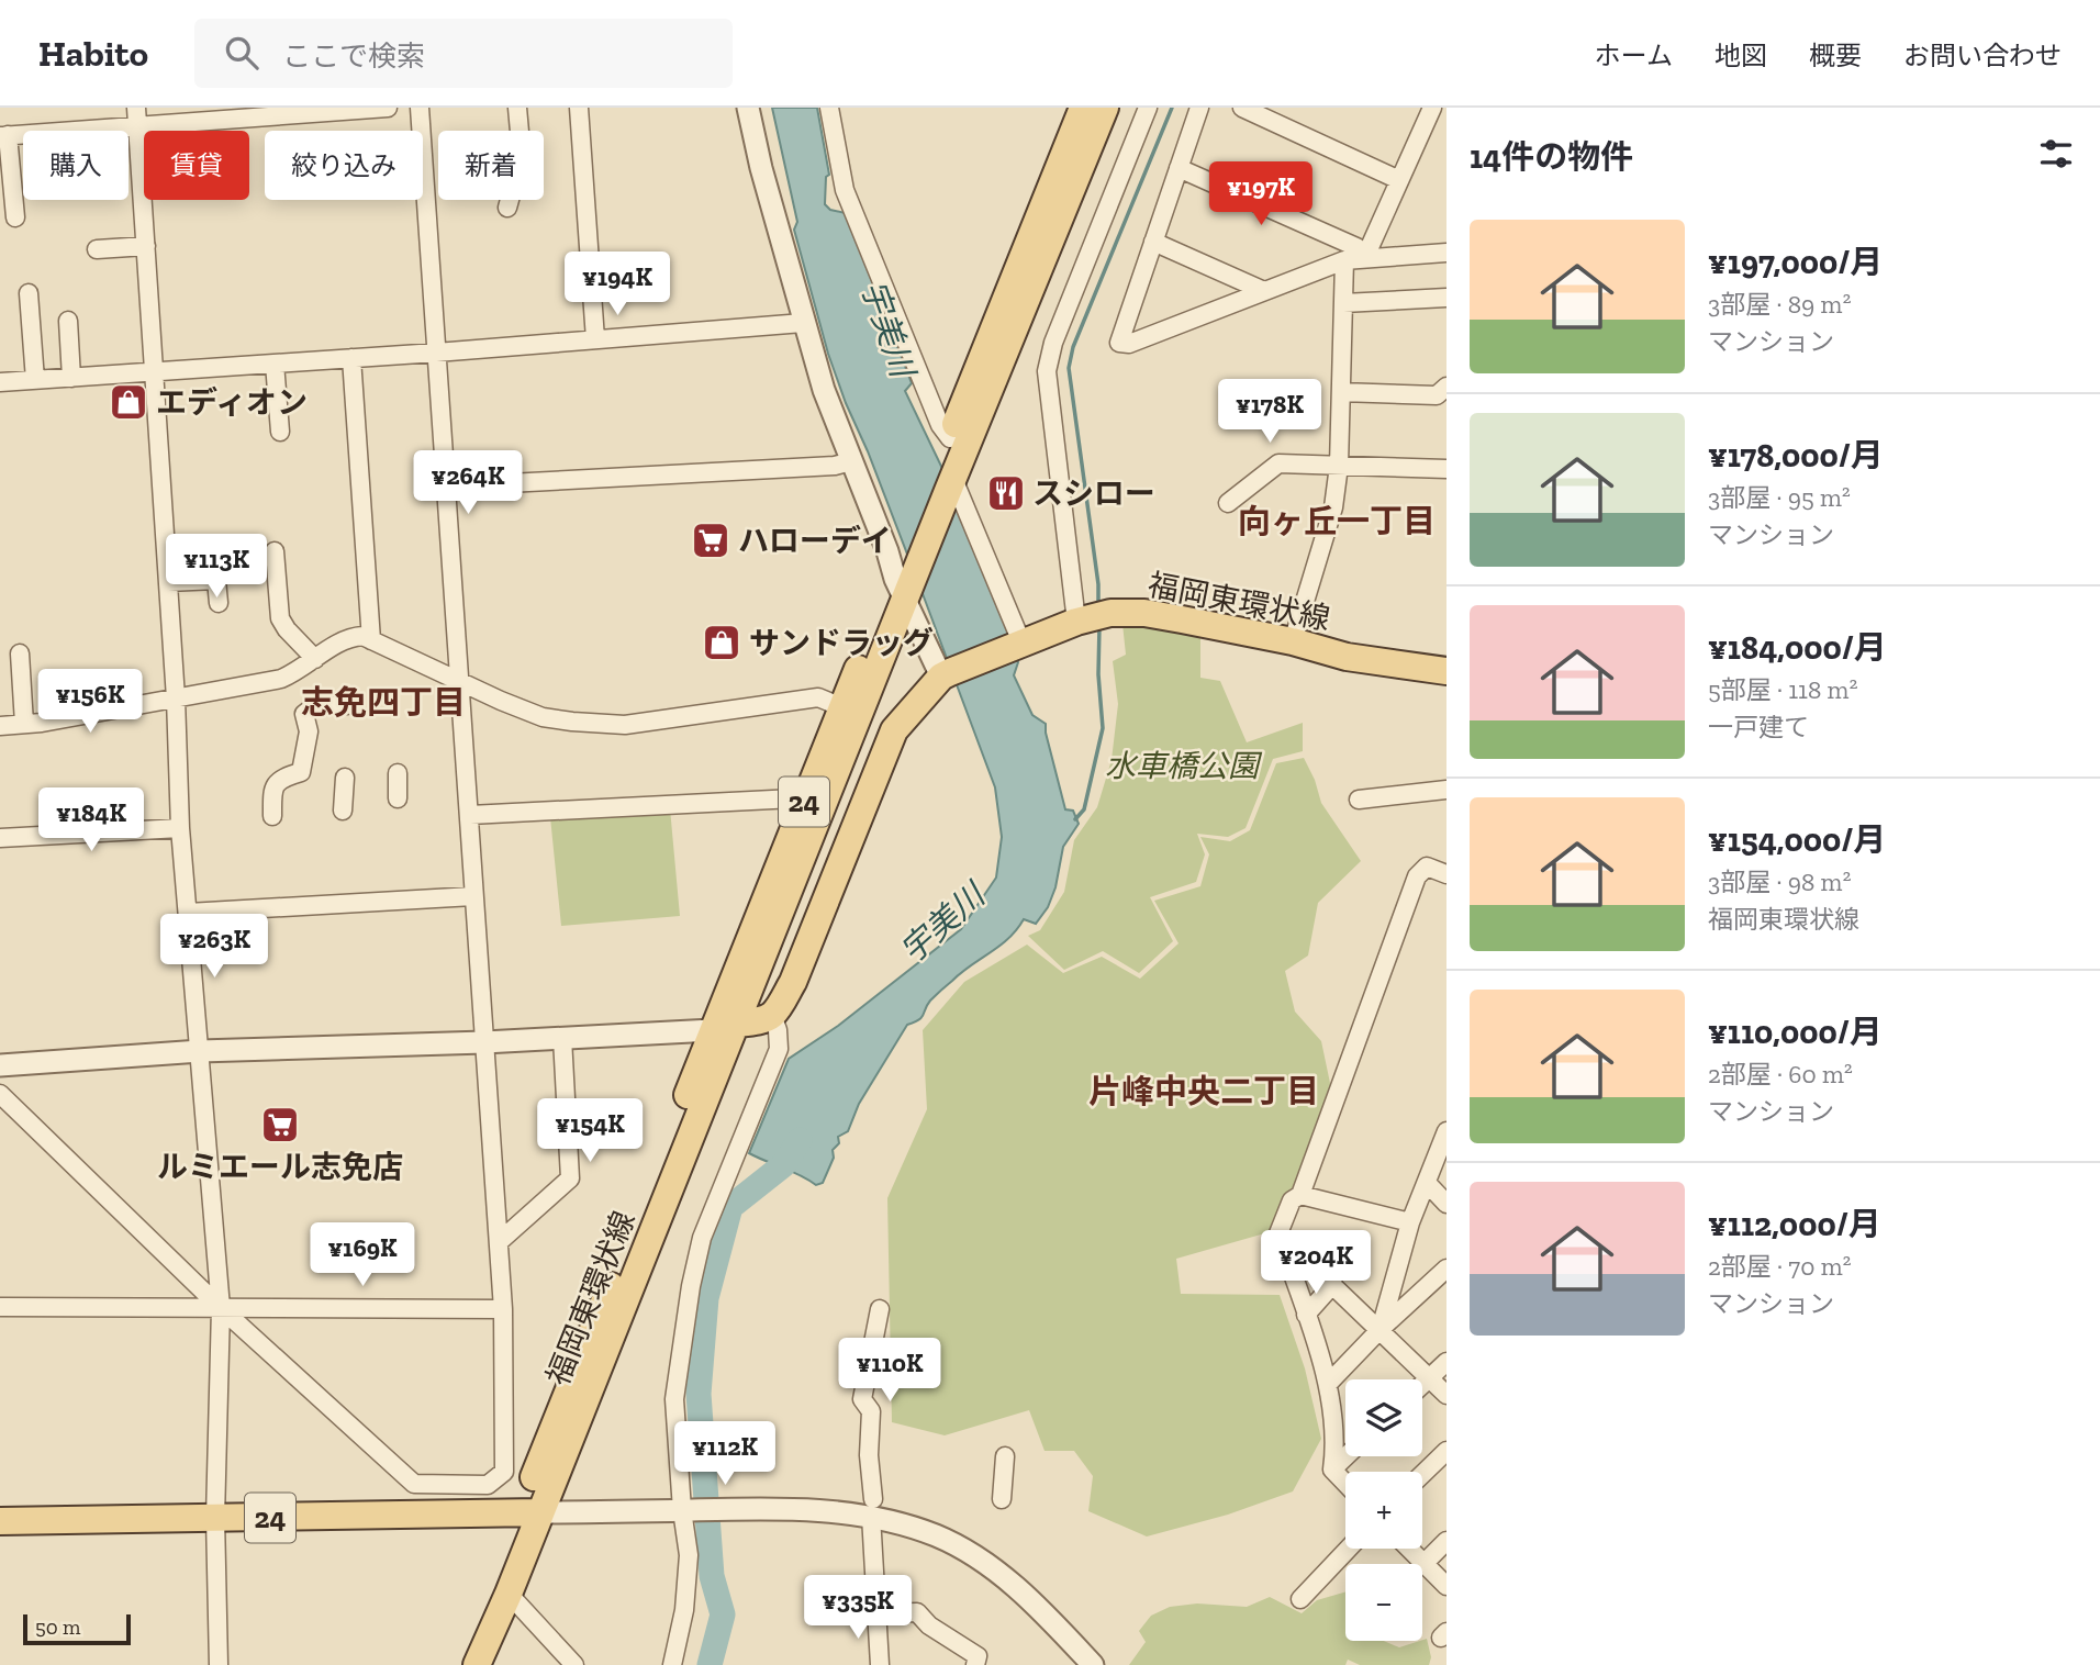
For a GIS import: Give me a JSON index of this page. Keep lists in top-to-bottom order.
{
  "streets": {
    "main road": ["福岡東環状線", "24"]
  },
  "crossings": [
    ["福岡東環状線", "24"]
  ],
  "districts": ["向ヶ丘一丁目", "志免四丁目", "片峰中央二丁目"],
  "water": ["宇美川"],
  "parks": ["水車橋公園"],
  "places": {
    "shop": ["エディオン", "サンドラッグ"],
    "restaurant": ["スシロー"],
    "supermarket": ["ハローデイ", "ルミエール志免店"]
  },
  "scale_bar": "50 m",
  "page": {
    "header": "Habito",
    "search": "ここで検索",
    "nav": [
      "ホーム",
      "地図",
      "概要",
      "お問い合わせ"
    ],
    "heading": "14件の物件",
    "chip": [
      "購入",
      "賃貸",
      "絞り込み",
      "新着"
    ],
    "price": [
      "¥197K",
      "¥194K",
      "¥178K",
      "¥264K",
      "¥113K",
      "¥156K",
      "¥184K",
      "¥263K",
      "¥154K",
      "¥169K",
      "¥204K",
      "¥110K",
      "¥112K",
      "¥335K"
    ],
    "list": [
      {
        "name": "¥197,000/月",
        "note": "3部屋 · 89 m² · マンション"
      },
      {
        "name": "¥178,000/月",
        "note": "3部屋 · 95 m² · マンション"
      },
      {
        "name": "¥184,000/月",
        "note": "5部屋 · 118 m² · 一戸建て"
      },
      {
        "name": "¥154,000/月",
        "note": "3部屋 · 98 m² · 福岡東環状線"
      },
      {
        "name": "¥110,000/月",
        "note": "2部屋 · 60 m² · マンション"
      },
      {
        "name": "¥112,000/月",
        "note": "2部屋 · 70 m² · マンション"
      }
    ],
    "map_buttons": ["+", "−"],
    "scale": "50 m"
  }
}
